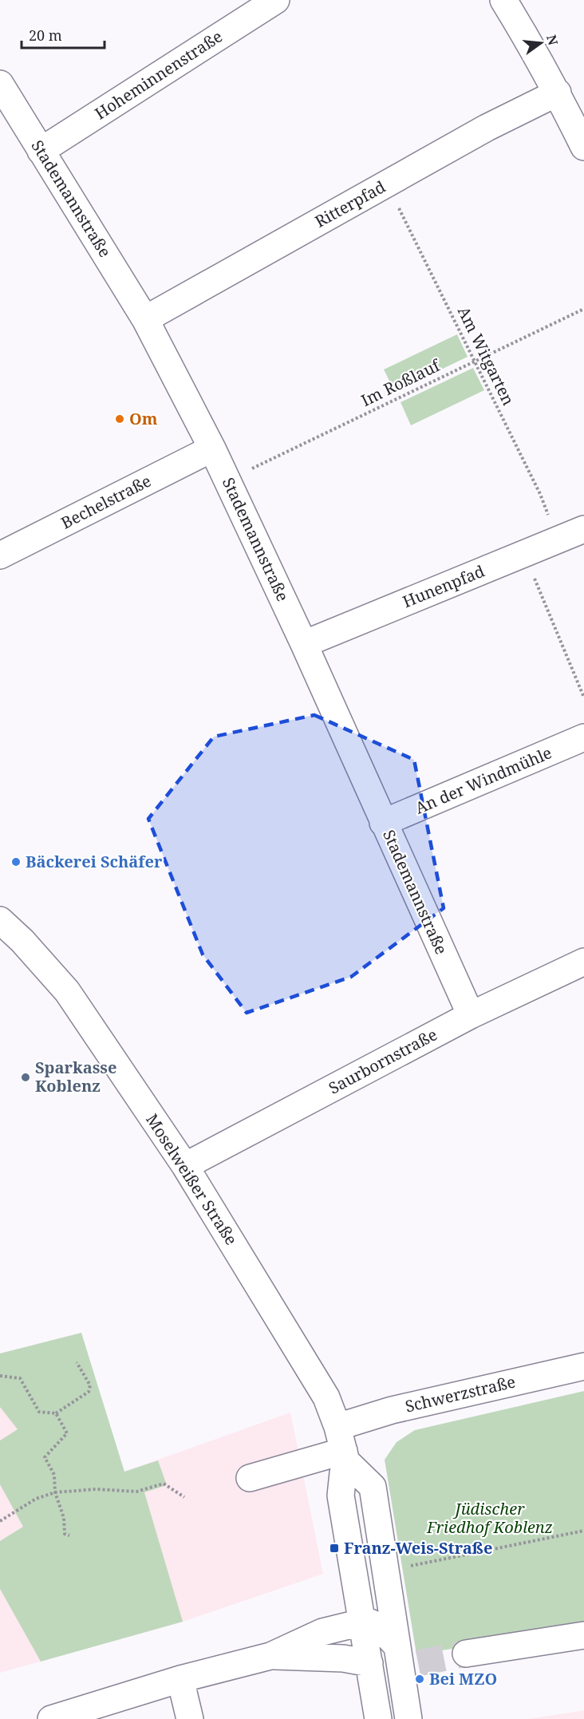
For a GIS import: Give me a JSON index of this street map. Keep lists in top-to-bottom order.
{
  "streets": {
    "street": [
      "Hoheminnenstraße",
      "Stademannstraße",
      "Ritterpfad",
      "Bechelstraße",
      "Hunenpfad",
      "An der Windmühle",
      "Saurbornstraße",
      "Moselweißer Straße",
      "Schwerzstraße"
    ],
    "path": ["Am Witgarten", "Im Roßlauf"]
  },
  "crossings": [
    ["Hoheminnenstraße", "Stademannstraße"],
    ["Stademannstraße", "Ritterpfad"],
    ["Stademannstraße", "Im Roßlauf"],
    ["Stademannstraße", "Bechelstraße"],
    ["Stademannstraße", "Hunenpfad"],
    ["Stademannstraße", "An der Windmühle"],
    ["Stademannstraße", "Saurbornstraße"],
    ["Ritterpfad", "Am Witgarten"],
    ["Am Witgarten", "Im Roßlauf"],
    ["Am Witgarten", "Hunenpfad"],
    ["Saurbornstraße", "Moselweißer Straße"],
    ["Moselweißer Straße", "Schwerzstraße"]
  ],
  "parks": ["Jüdischer Friedhof Koblenz"],
  "places": {
    "other": [
      "Om",
      "Bäckerei Schäfer",
      "Sparkasse Koblenz",
      "Bei MZO"
    ],
    "transit": ["Franz-Weis-Straße"]
  },
  "scale_bar": "20 m",
  "north": "right"
}
